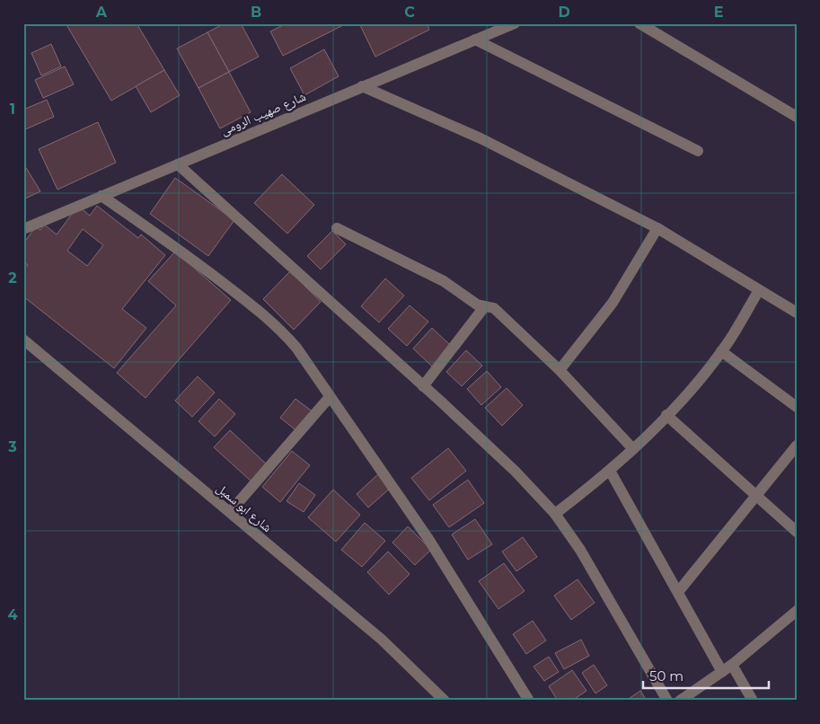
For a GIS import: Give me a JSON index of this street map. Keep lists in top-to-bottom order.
{
  "streets": {
    "street": ["شارع صهيب الرومى", "شارع ابو سمبل"]
  },
  "scale_bar": "50 m",
  "grid": {
    "columns": [
      "A",
      "B",
      "C",
      "D",
      "E"
    ],
    "rows": [
      "1",
      "2",
      "3",
      "4"
    ]
  }
}
